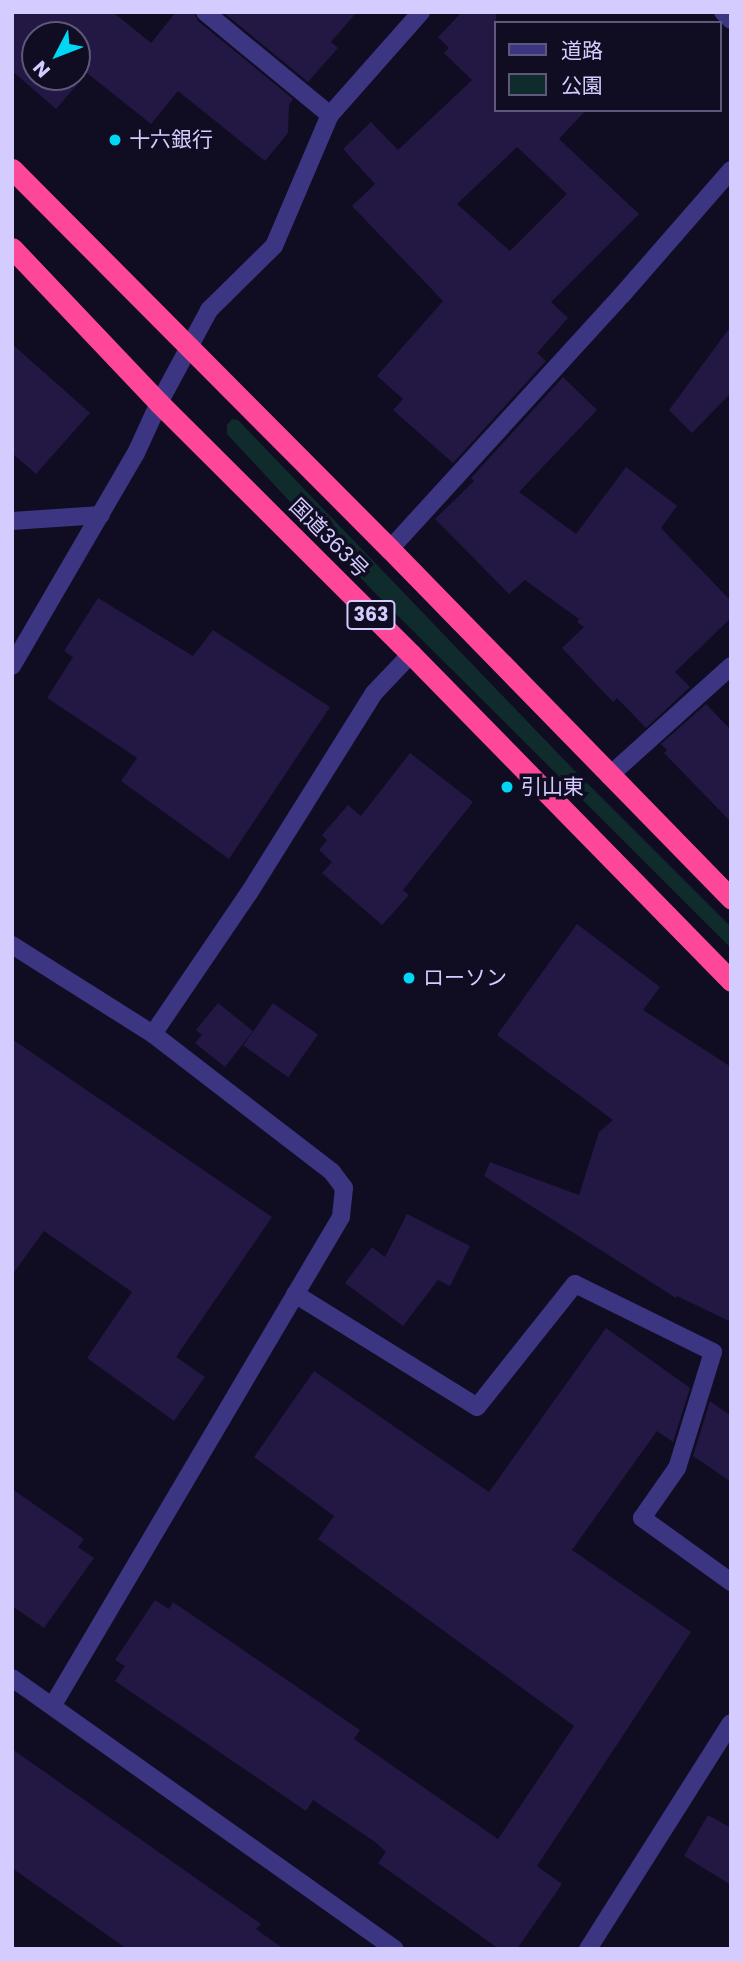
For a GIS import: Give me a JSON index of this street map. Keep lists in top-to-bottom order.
{
  "streets": {
    "highway": ["国道363号", "363"]
  },
  "places": ["十六銀行", "引山東", "ローソン"],
  "legend": ["道路", "公園"],
  "north": "bottom left"
}
